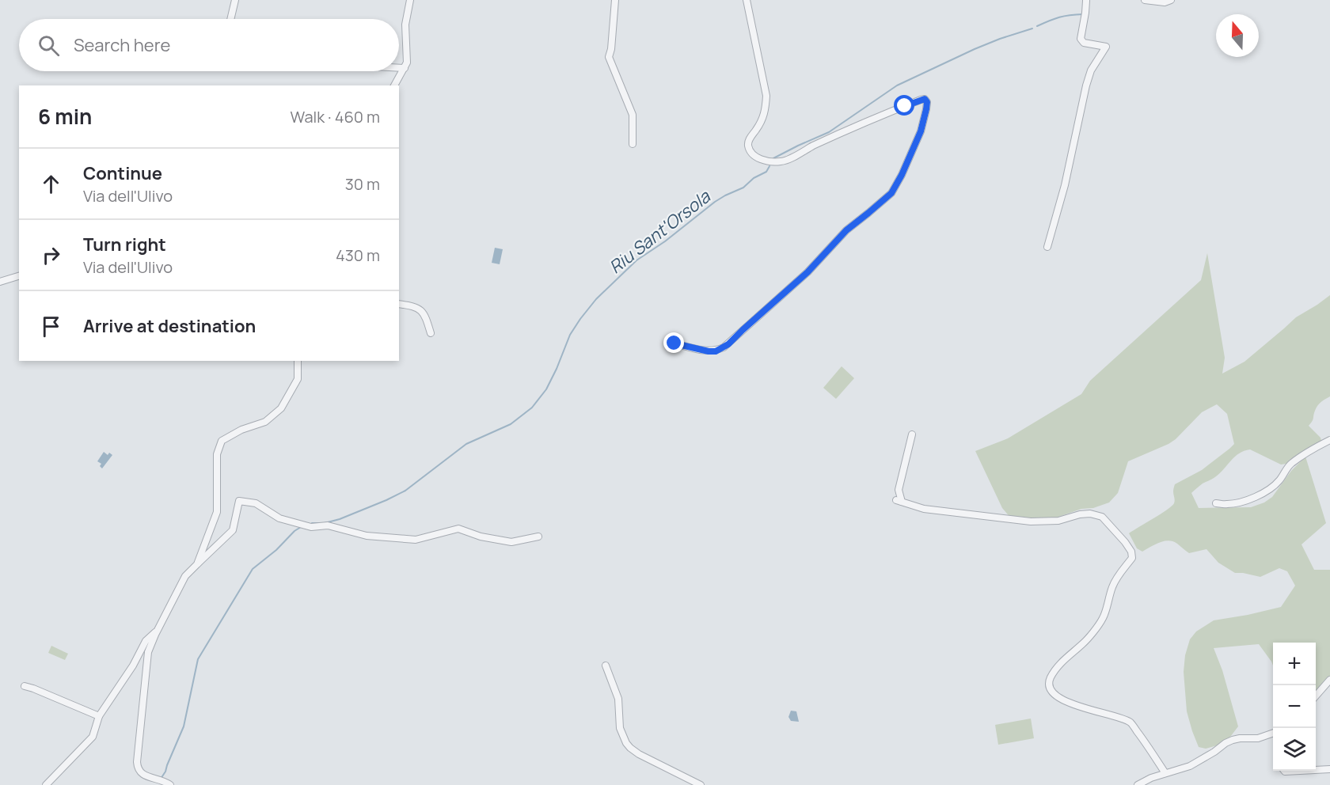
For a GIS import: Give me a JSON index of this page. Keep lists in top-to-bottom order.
{
  "water": ["Riu Sant'Orsola"],
  "north": "top",
  "page": {
    "search": "Search here",
    "heading": ["6 min", "Walk · 460 m"],
    "list": [
      ["Continue", "Via dell'Ulivo", "30 m"],
      ["Turn right", "Via dell'Ulivo", "430 m"],
      "Arrive at destination"
    ],
    "map_buttons": ["+", "−"]
  }
}
